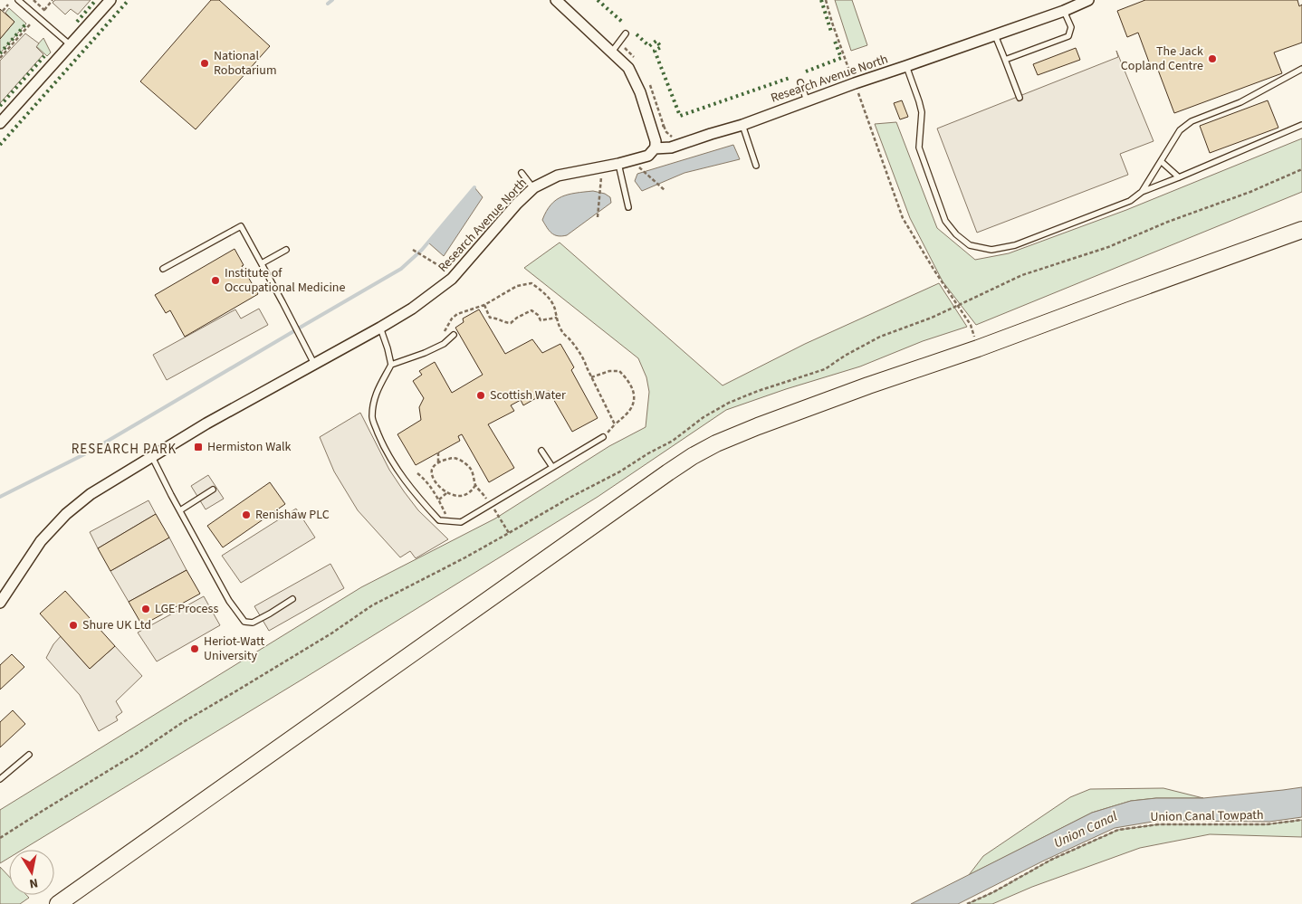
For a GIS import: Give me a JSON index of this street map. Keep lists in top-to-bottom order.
{
  "streets": {
    "street": ["Research Avenue North"],
    "path": ["Union Canal Towpath"]
  },
  "districts": ["RESEARCH PARK"],
  "water": ["Union Canal"],
  "places": {
    "other": [
      "The Jack Copland Centre",
      "National Robotarium",
      "Institute of Occupational Medicine",
      "Scottish Water",
      "Renishaw PLC",
      "LGE Process",
      "Shure UK Ltd",
      "Heriot-Watt University"
    ],
    "transit": ["Hermiston Walk"]
  },
  "north": "bottom"
}
